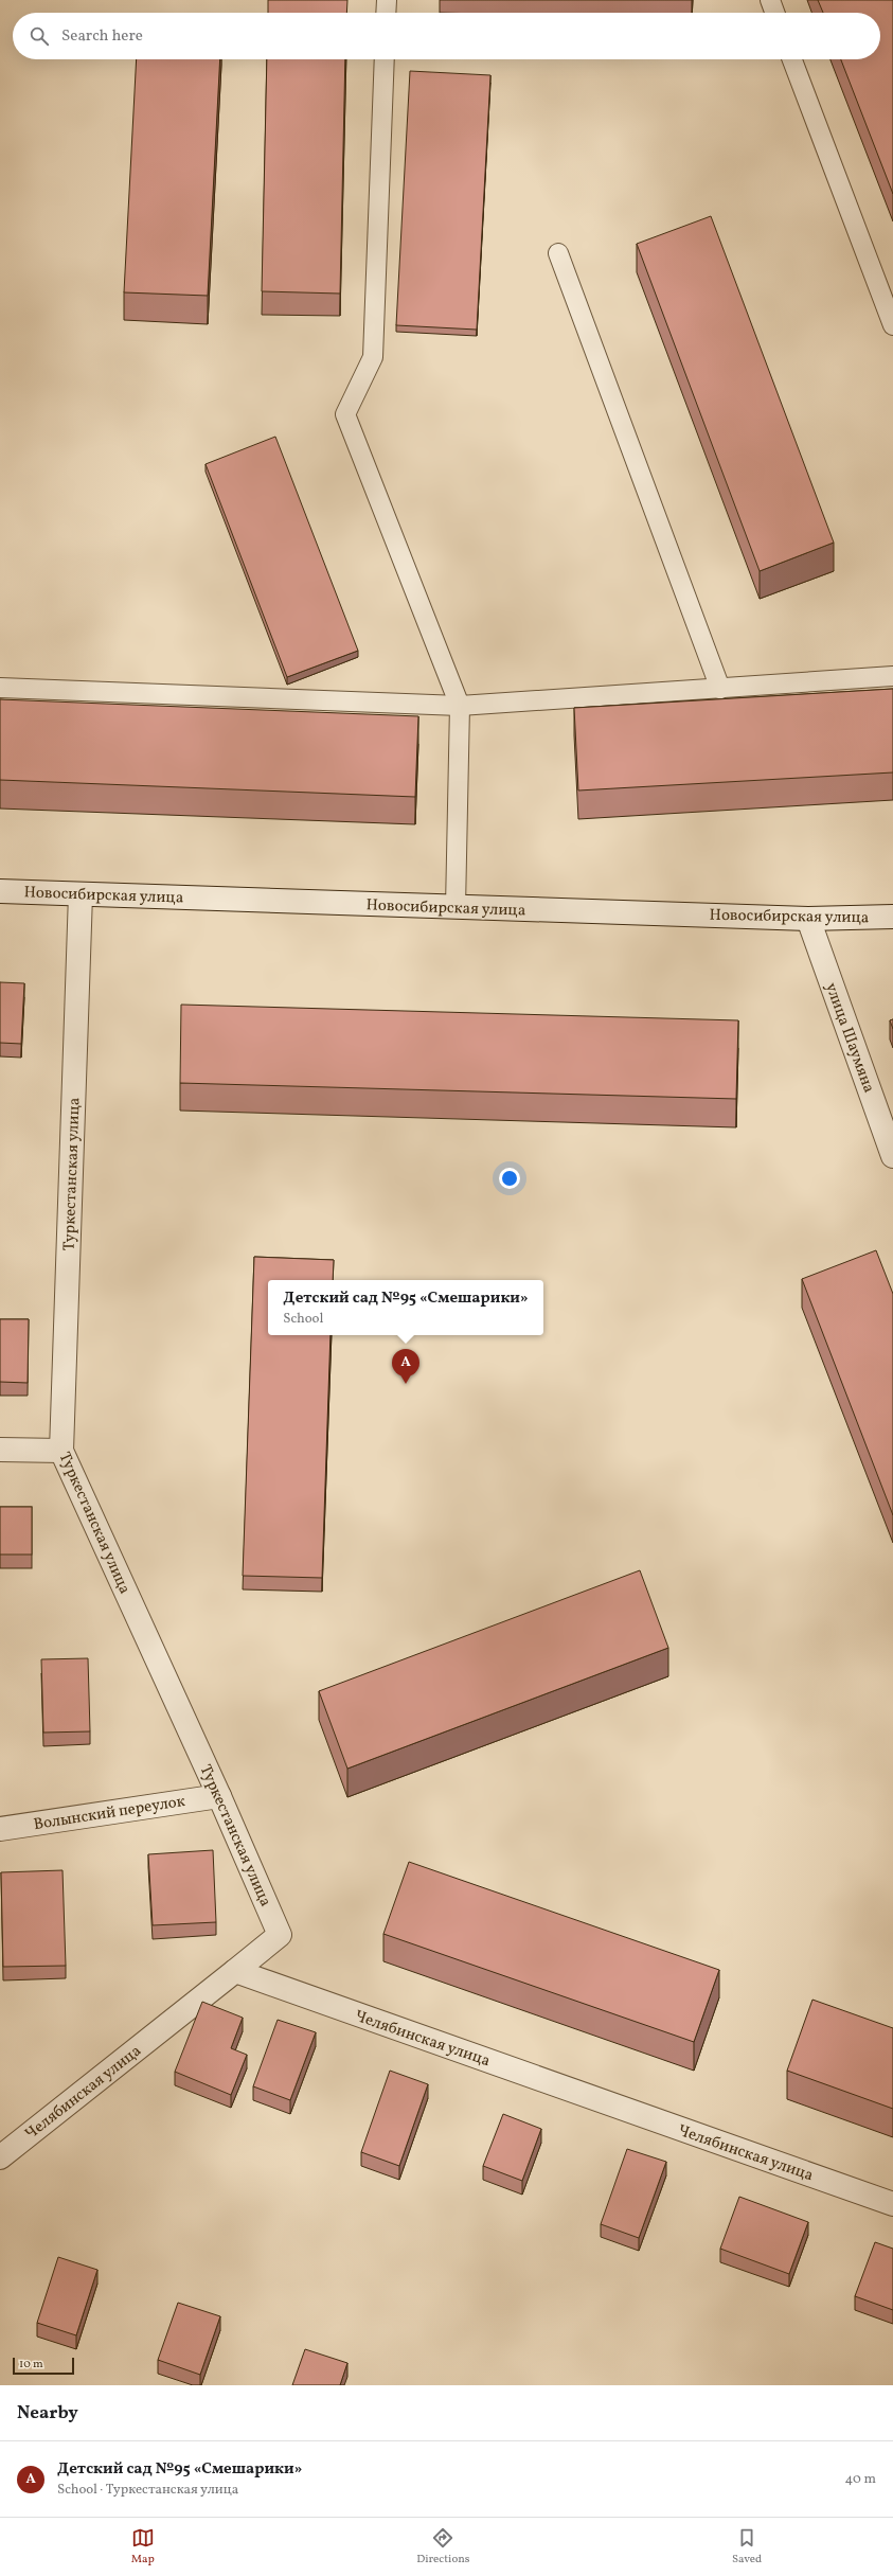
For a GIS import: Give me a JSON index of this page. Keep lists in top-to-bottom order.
{
  "streets": {
    "street": [
      "Новосибирская улица",
      "улица Шаумяна",
      "Туркестанская улица",
      "Волынский переулок",
      "Челябинская улица"
    ]
  },
  "crossings": [
    ["Новосибирская улица", "улица Шаумяна"],
    ["Новосибирская улица", "Туркестанская улица"],
    ["Туркестанская улица", "Волынский переулок"],
    ["Туркестанская улица", "Челябинская улица"]
  ],
  "scale_bar": "10 m",
  "page": {
    "search": "Search here",
    "popup": ["Детский сад №95 «Смешарики»", "School"],
    "pins": "A",
    "scale": "10 m",
    "heading": "Nearby",
    "list": [
      {
        "mark": "A",
        "name": "Детский сад №95 «Смешарики»",
        "note": "School · Туркестанская улица",
        "value": "40 m"
      }
    ],
    "nav": ["Map", "Directions", "Saved"]
  }
}
